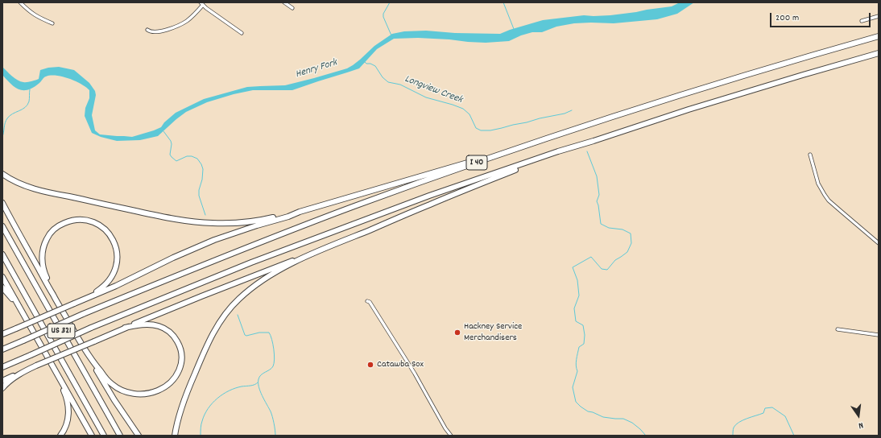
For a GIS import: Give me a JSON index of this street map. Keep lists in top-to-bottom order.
{
  "streets": {
    "highway": ["I 40", "US 321"]
  },
  "water": ["Henry Fork", "Longview Creek"],
  "places": ["Hackney Service Merchandisers", "Catawba Sox"],
  "scale_bar": "200 m",
  "north": "bottom"
}
